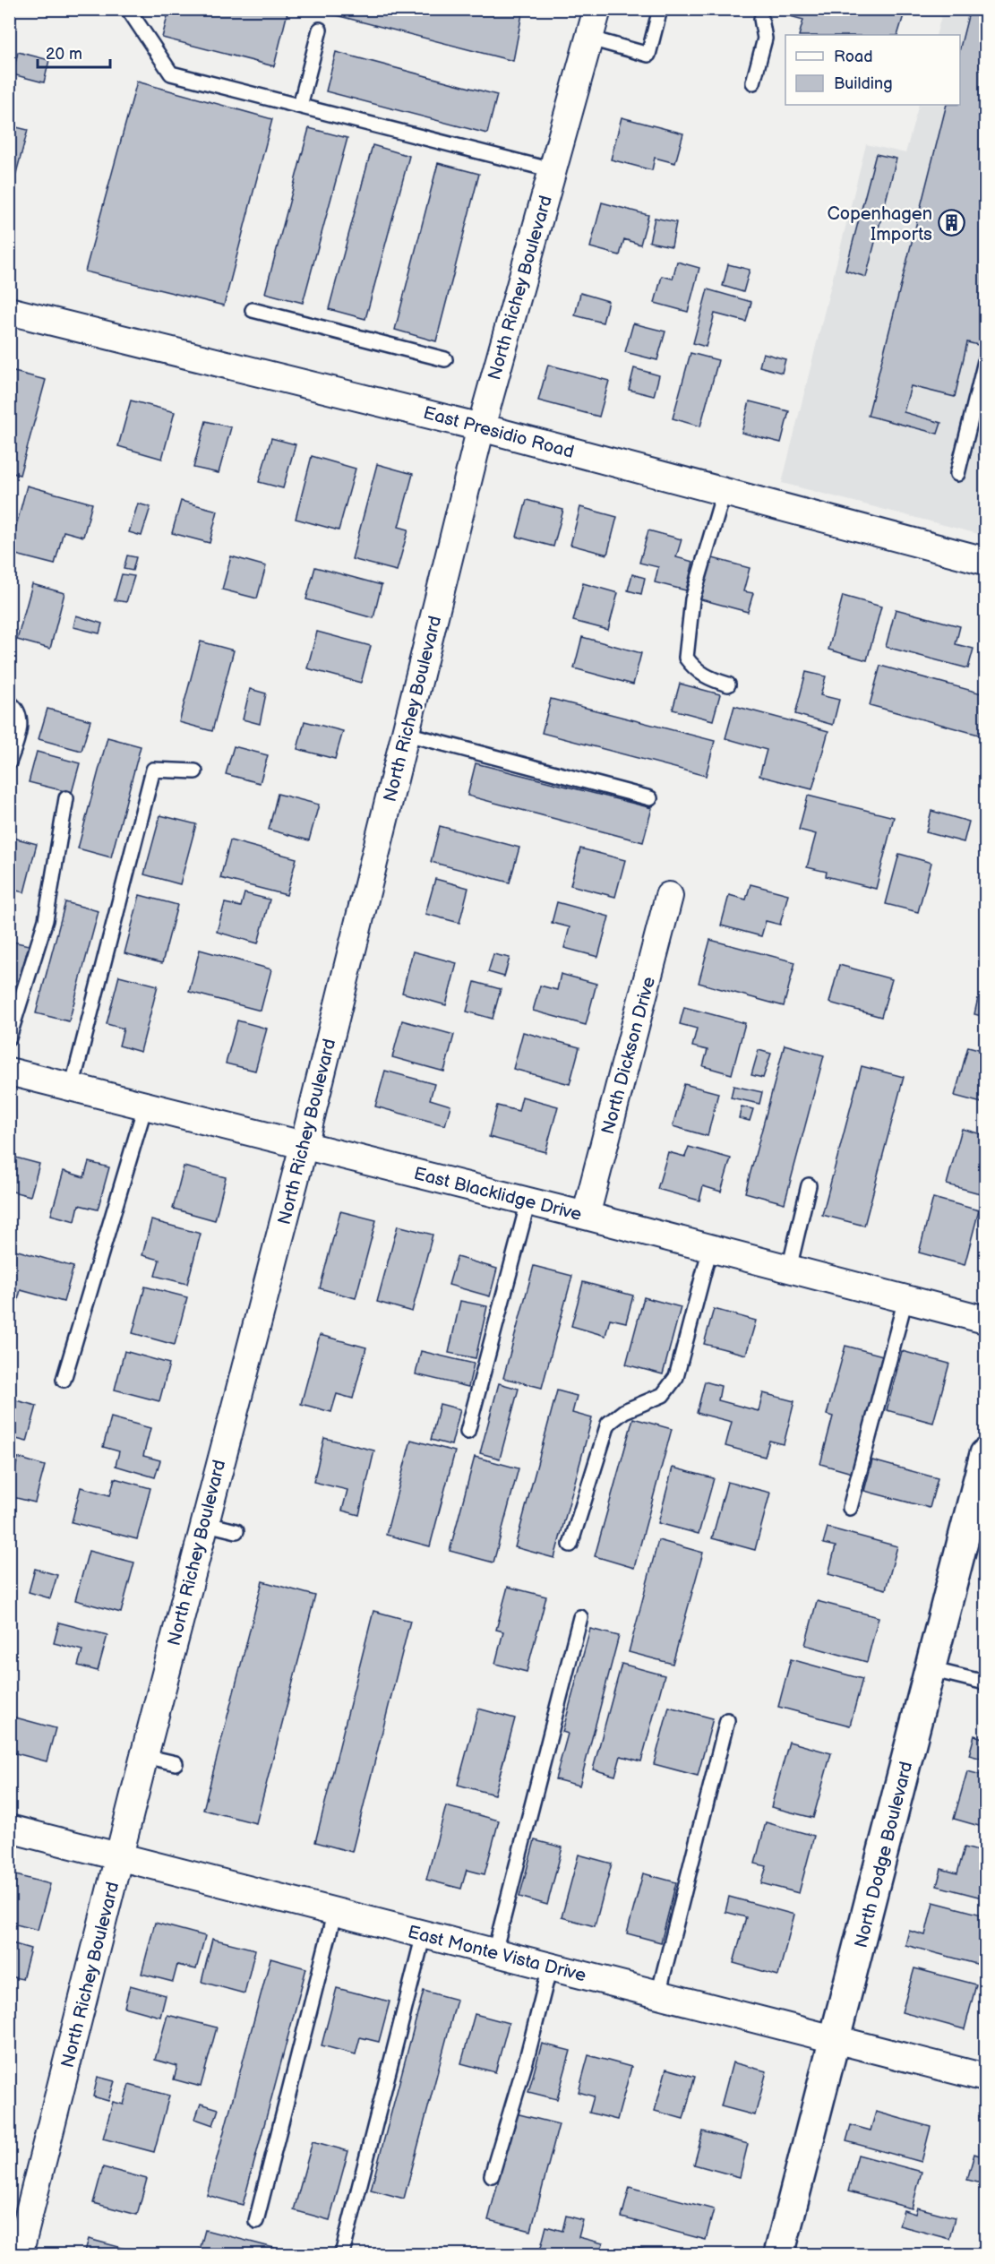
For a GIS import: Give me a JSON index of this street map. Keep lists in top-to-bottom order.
{
  "streets": {
    "street": [
      "North Richey Boulevard",
      "East Presidio Road",
      "North Dickson Drive",
      "East Blacklidge Drive",
      "North Dodge Boulevard",
      "East Monte Vista Drive"
    ]
  },
  "crossings": [
    ["North Richey Boulevard", "East Presidio Road"],
    ["North Richey Boulevard", "East Blacklidge Drive"],
    ["North Richey Boulevard", "East Monte Vista Drive"],
    ["North Dickson Drive", "East Blacklidge Drive"],
    ["North Dodge Boulevard", "East Monte Vista Drive"]
  ],
  "places": {
    "building": ["Copenhagen Imports"]
  },
  "legend": ["Road", "Building"],
  "scale_bar": "20 m"
}
